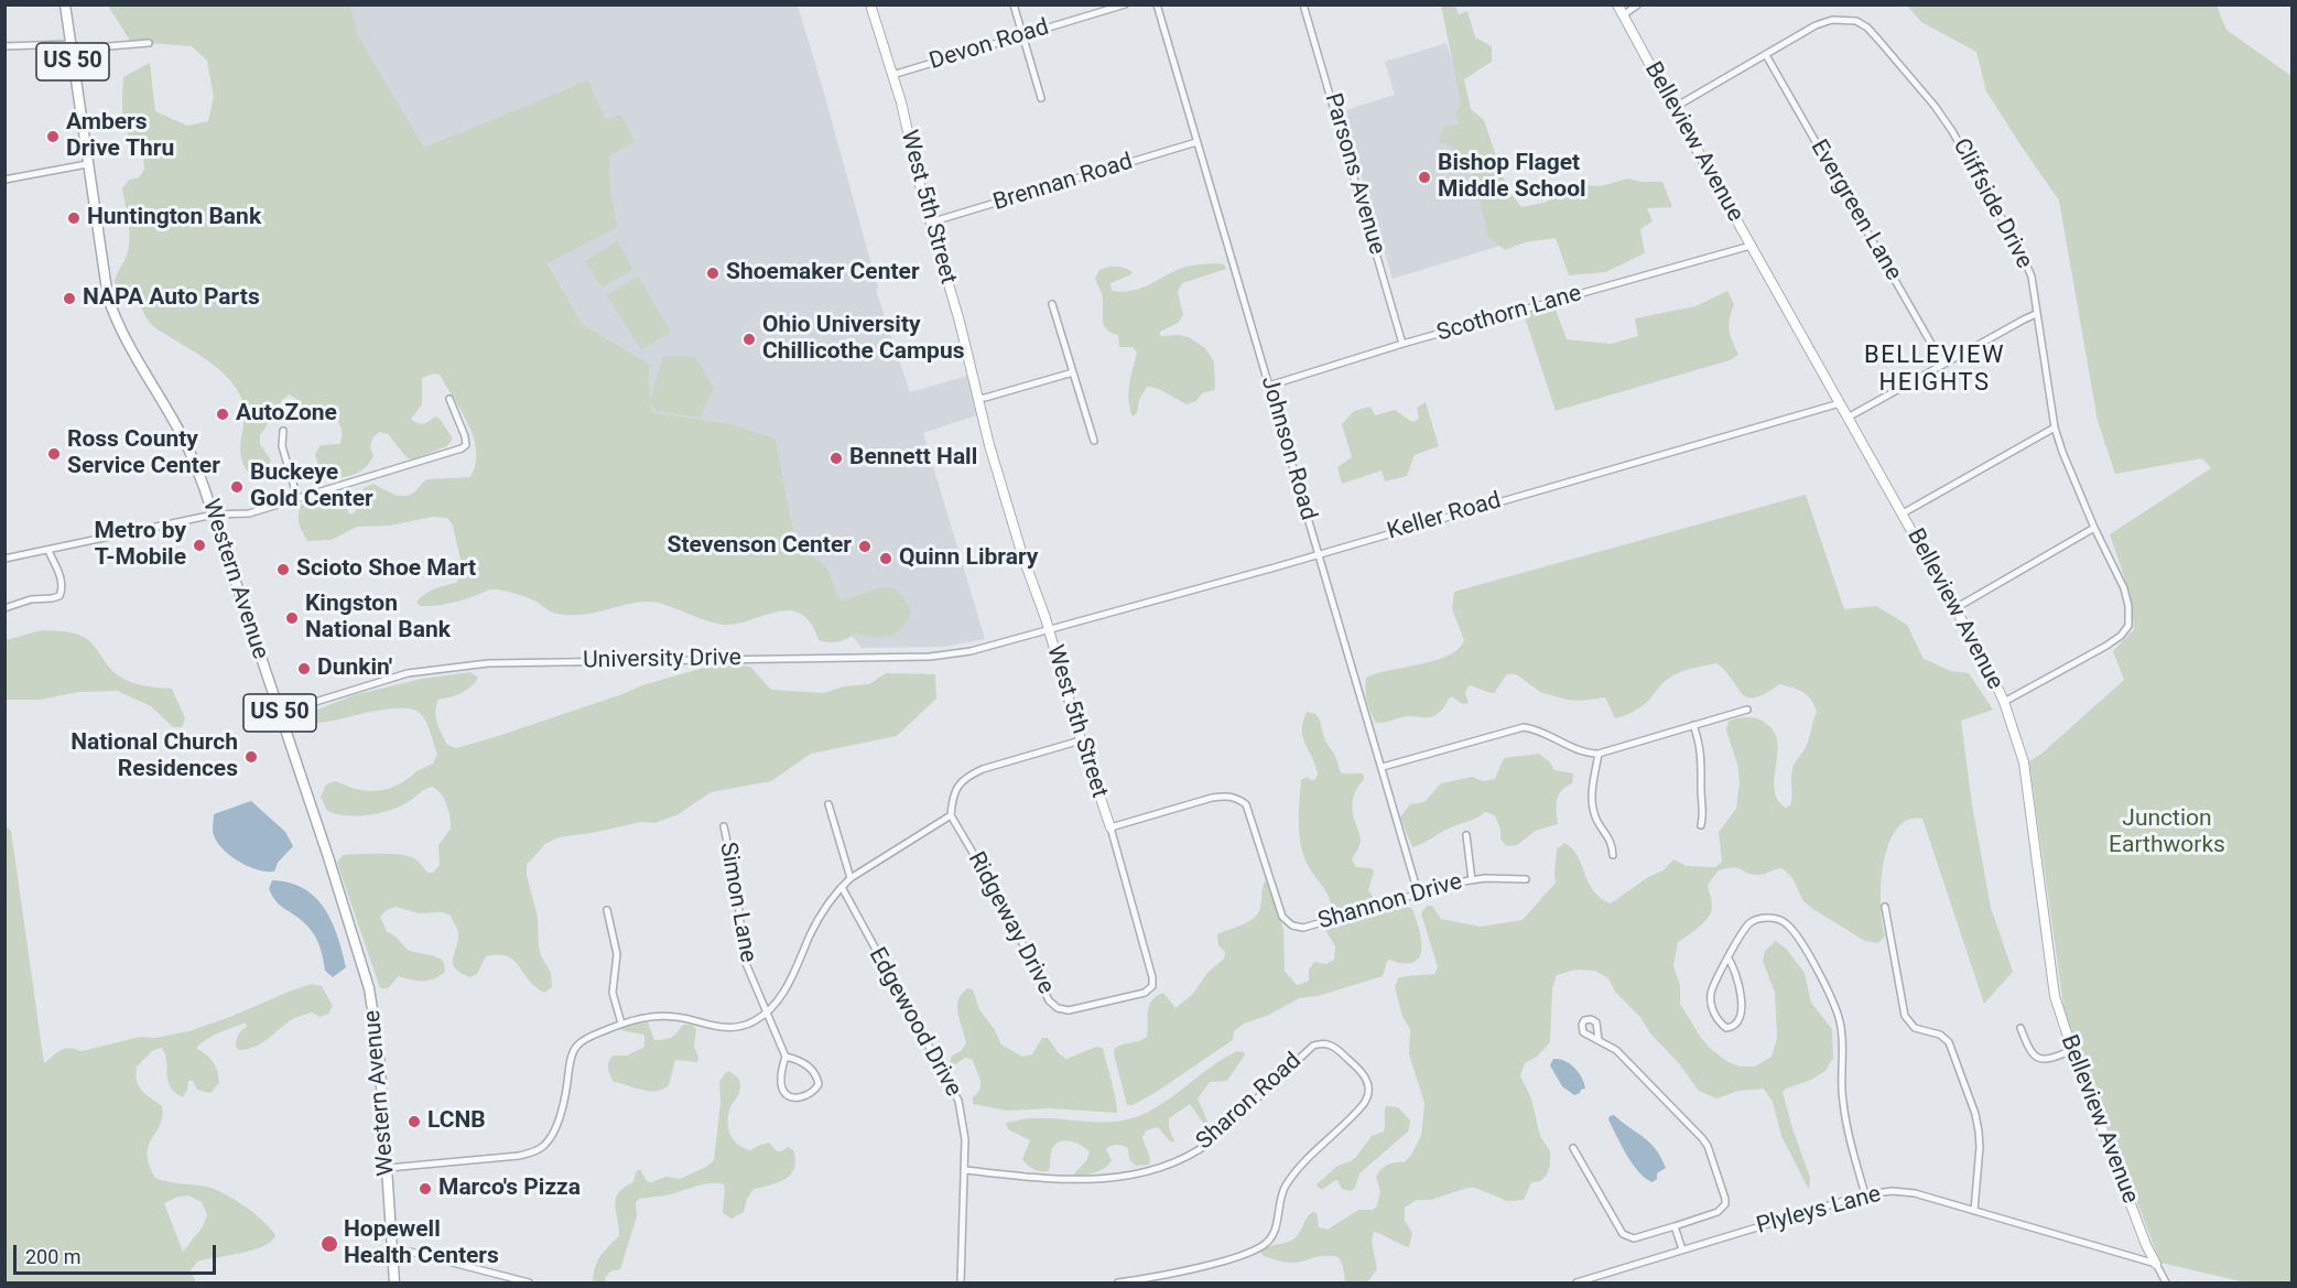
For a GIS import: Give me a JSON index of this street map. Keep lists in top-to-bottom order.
{
  "streets": {
    "main road": ["US 50", "Western Avenue"],
    "street": [
      "Devon Road",
      "Belleview Avenue",
      "Parsons Avenue",
      "Brennan Road",
      "Cliffside Drive",
      "West 5th Street",
      "Evergreen Lane",
      "Scothorn Lane",
      "Johnson Road",
      "Keller Road",
      "University Drive",
      "Simon Lane",
      "Shannon Drive",
      "Ridgeway Drive",
      "Edgewood Drive",
      "Sharon Road",
      "Plyleys Lane"
    ]
  },
  "crossings": [
    ["Devon Road", "West 5th Street"],
    ["Belleview Avenue", "Cliffside Drive"],
    ["Belleview Avenue", "Scothorn Lane"],
    ["Belleview Avenue", "Keller Road"],
    ["Belleview Avenue", "Plyleys Lane"],
    ["Parsons Avenue", "Scothorn Lane"],
    ["Brennan Road", "West 5th Street"],
    ["Brennan Road", "Johnson Road"],
    ["Cliffside Drive", "Evergreen Lane"],
    ["West 5th Street", "Keller Road"],
    ["West 5th Street", "University Drive"],
    ["West 5th Street", "Shannon Drive"],
    ["West 5th Street", "Ridgeway Drive"],
    ["Scothorn Lane", "Johnson Road"],
    ["Johnson Road", "Keller Road"],
    ["Johnson Road", "Shannon Drive"],
    ["Keller Road", "University Drive"],
    ["Western Avenue", "University Drive"],
    ["Shannon Drive", "Ridgeway Drive"],
    ["Edgewood Drive", "Sharon Road"]
  ],
  "districts": ["BELLEVIEW HEIGHTS"],
  "parks": ["Junction Earthworks"],
  "places": [
    "Ambers Drive Thru",
    "Bishop Flaget Middle School",
    "Huntington Bank",
    "Shoemaker Center",
    "NAPA Auto Parts",
    "Ohio University Chillicothe Campus",
    "AutoZone",
    "Ross County Service Center",
    "Bennett Hall",
    "Buckeye Gold Center",
    "Metro by T-Mobile",
    "Stevenson Center",
    "Quinn Library",
    "Scioto Shoe Mart",
    "Kingston National Bank",
    "Dunkin'",
    "National Church Residences",
    "LCNB",
    "Marco's Pizza",
    "Hopewell Health Centers"
  ],
  "scale_bar": "200 m"
}
